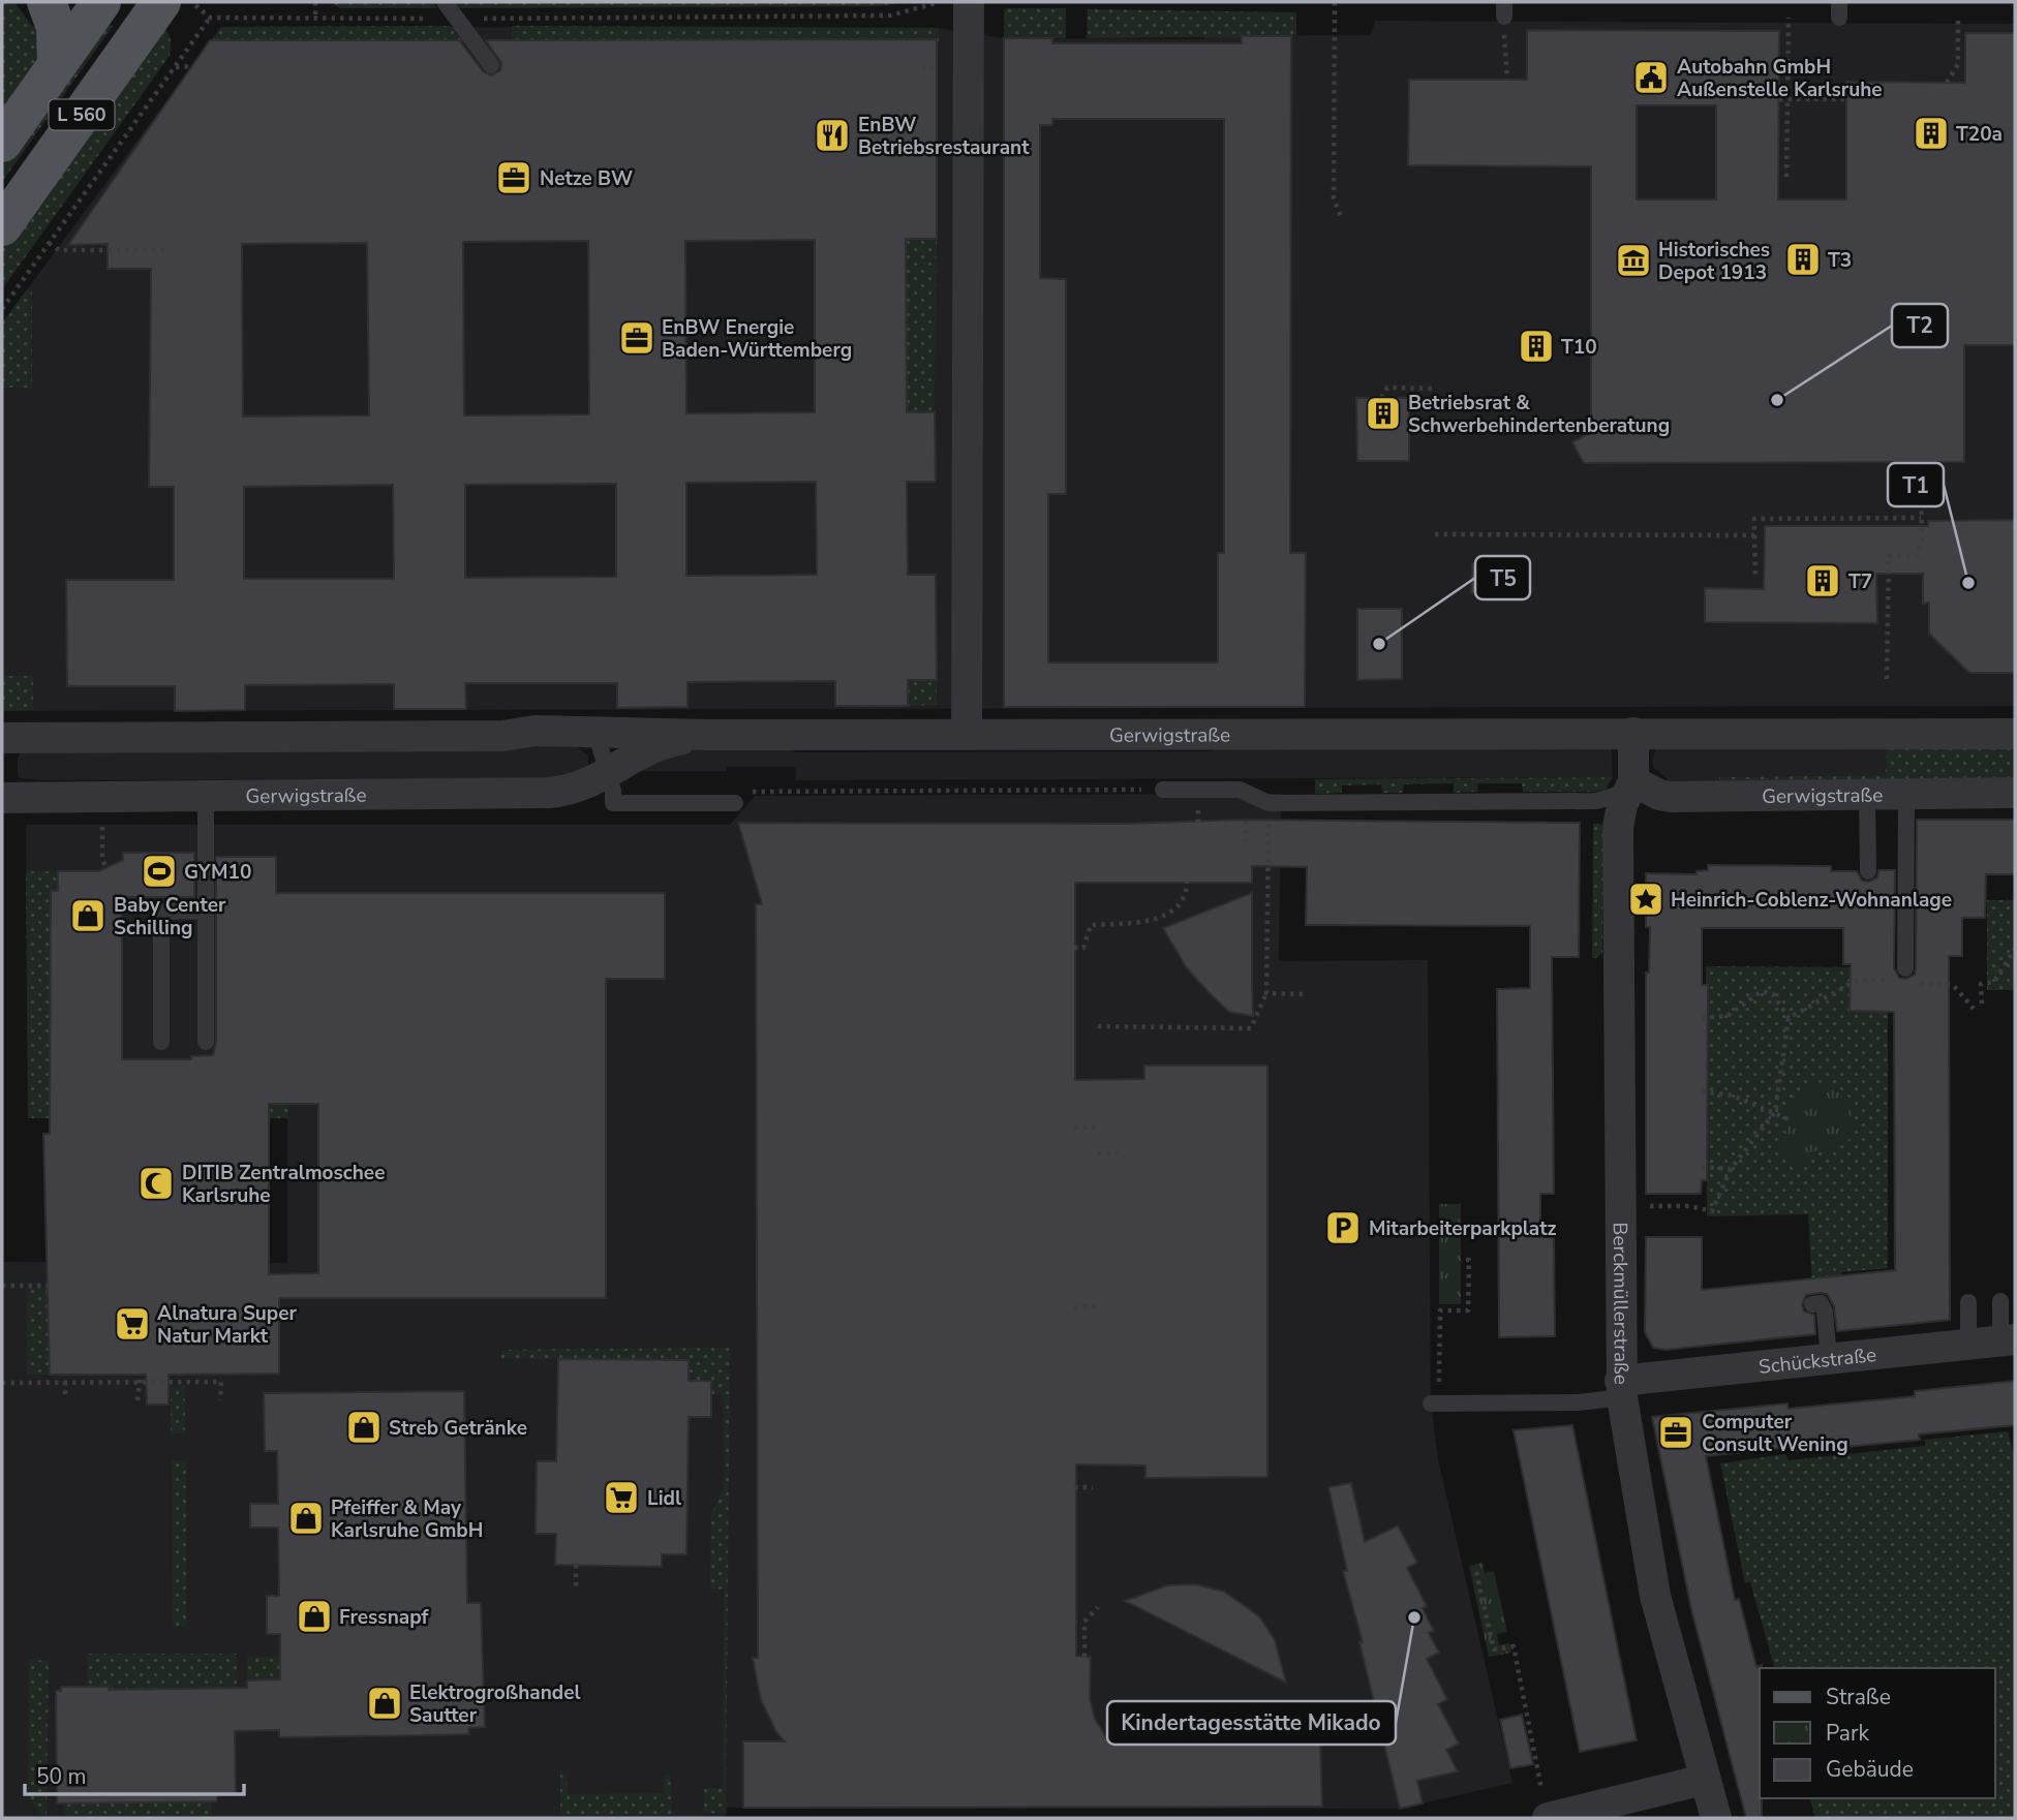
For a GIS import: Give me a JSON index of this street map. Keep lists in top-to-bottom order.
{
  "streets": {
    "main road": ["L 560"],
    "street": ["Gerwigstraße", "Berckmüllerstraße", "Schückstraße"]
  },
  "crossings": [
    ["Gerwigstraße", "Berckmüllerstraße"],
    ["Berckmüllerstraße", "Schückstraße"]
  ],
  "places": {
    "public building": ["Autobahn GmbH Außenstelle Karlsruhe"],
    "building": [
      "T20a",
      "T3",
      "T10",
      "Betriebsrat & Schwerbehindertenberatung",
      "T7"
    ],
    "restaurant": ["EnBW Betriebsrestaurant"],
    "office": ["Netze BW", "EnBW Energie Baden-Württemberg", "Computer Consult Wening"],
    "museum": ["Historisches Depot 1913"],
    "other": [
      "T2",
      "T1",
      "T5",
      "Kindertagesstätte Mikado"
    ],
    "sports": ["GYM10"],
    "place": ["Heinrich-Coblenz-Wohnanlage"],
    "shop": [
      "Baby Center Schilling",
      "Streb Getränke",
      "Pfeiffer & May Karlsruhe GmbH",
      "Fressnapf",
      "Elektrogroßhandel Sautter"
    ],
    "mosque": ["DITIB Zentralmoschee Karlsruhe"],
    "parking": ["Mitarbeiterparkplatz"],
    "supermarket": ["Alnatura Super Natur Markt", "Lidl"]
  },
  "legend": ["Straße", "Park", "Gebäude"],
  "scale_bar": "50 m"
}
